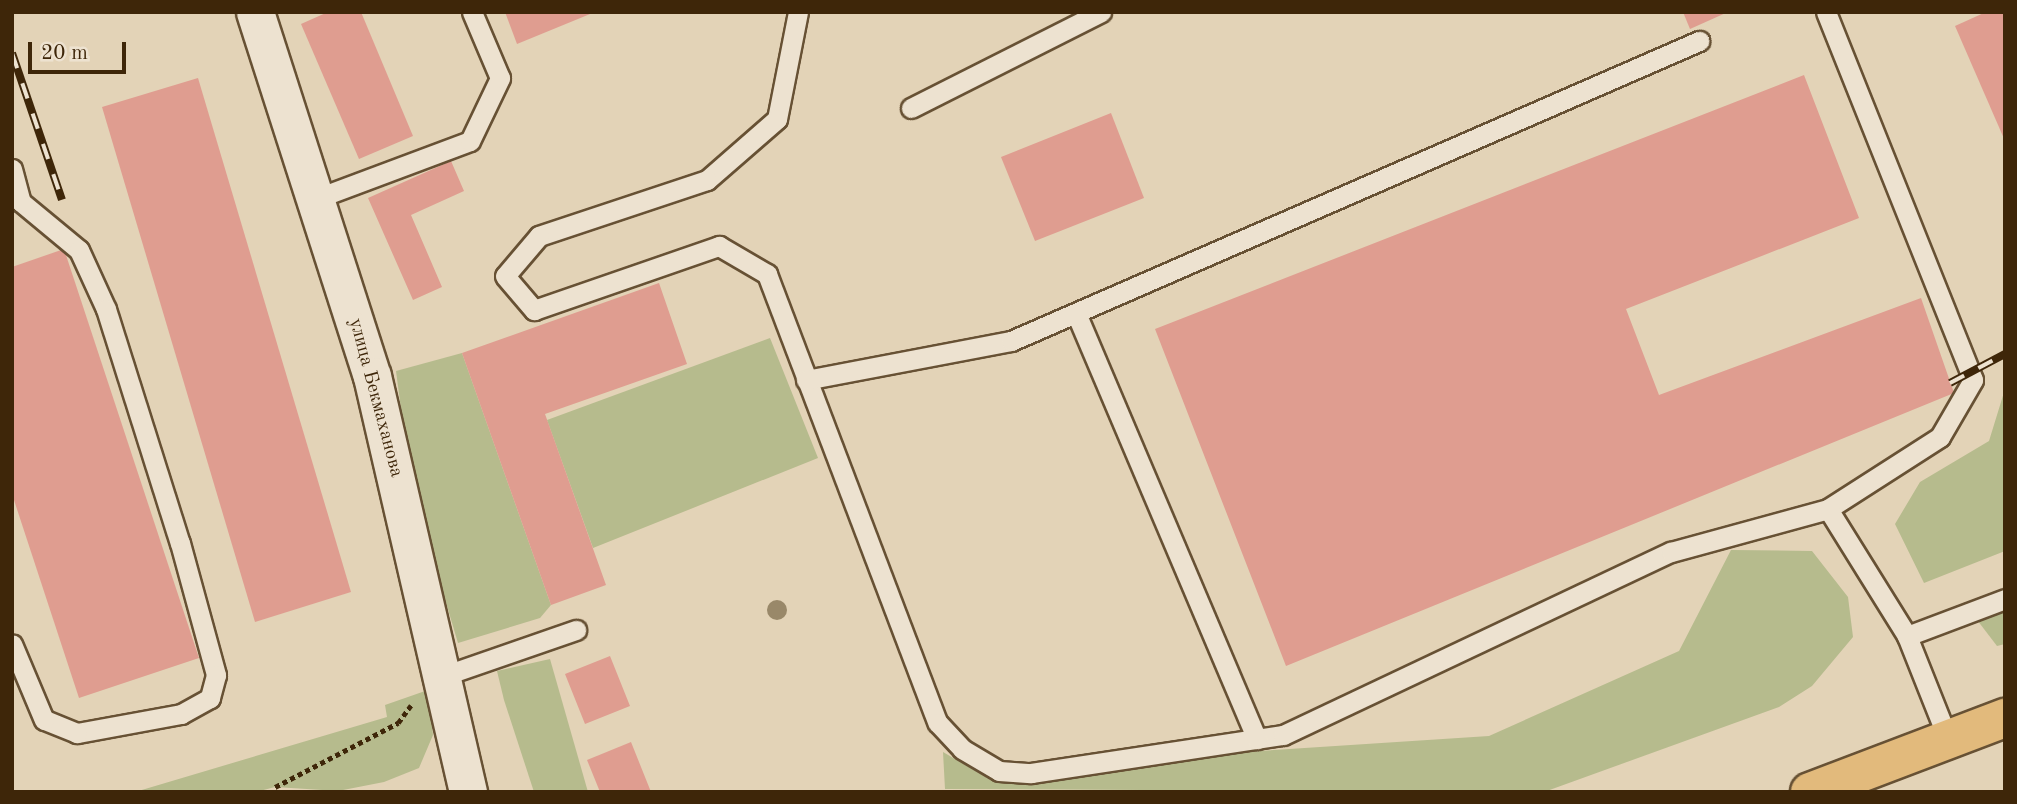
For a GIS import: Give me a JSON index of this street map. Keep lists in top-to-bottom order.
{
  "streets": {
    "street": ["улица Бекмаханова"]
  },
  "scale_bar": "20 m"
}
